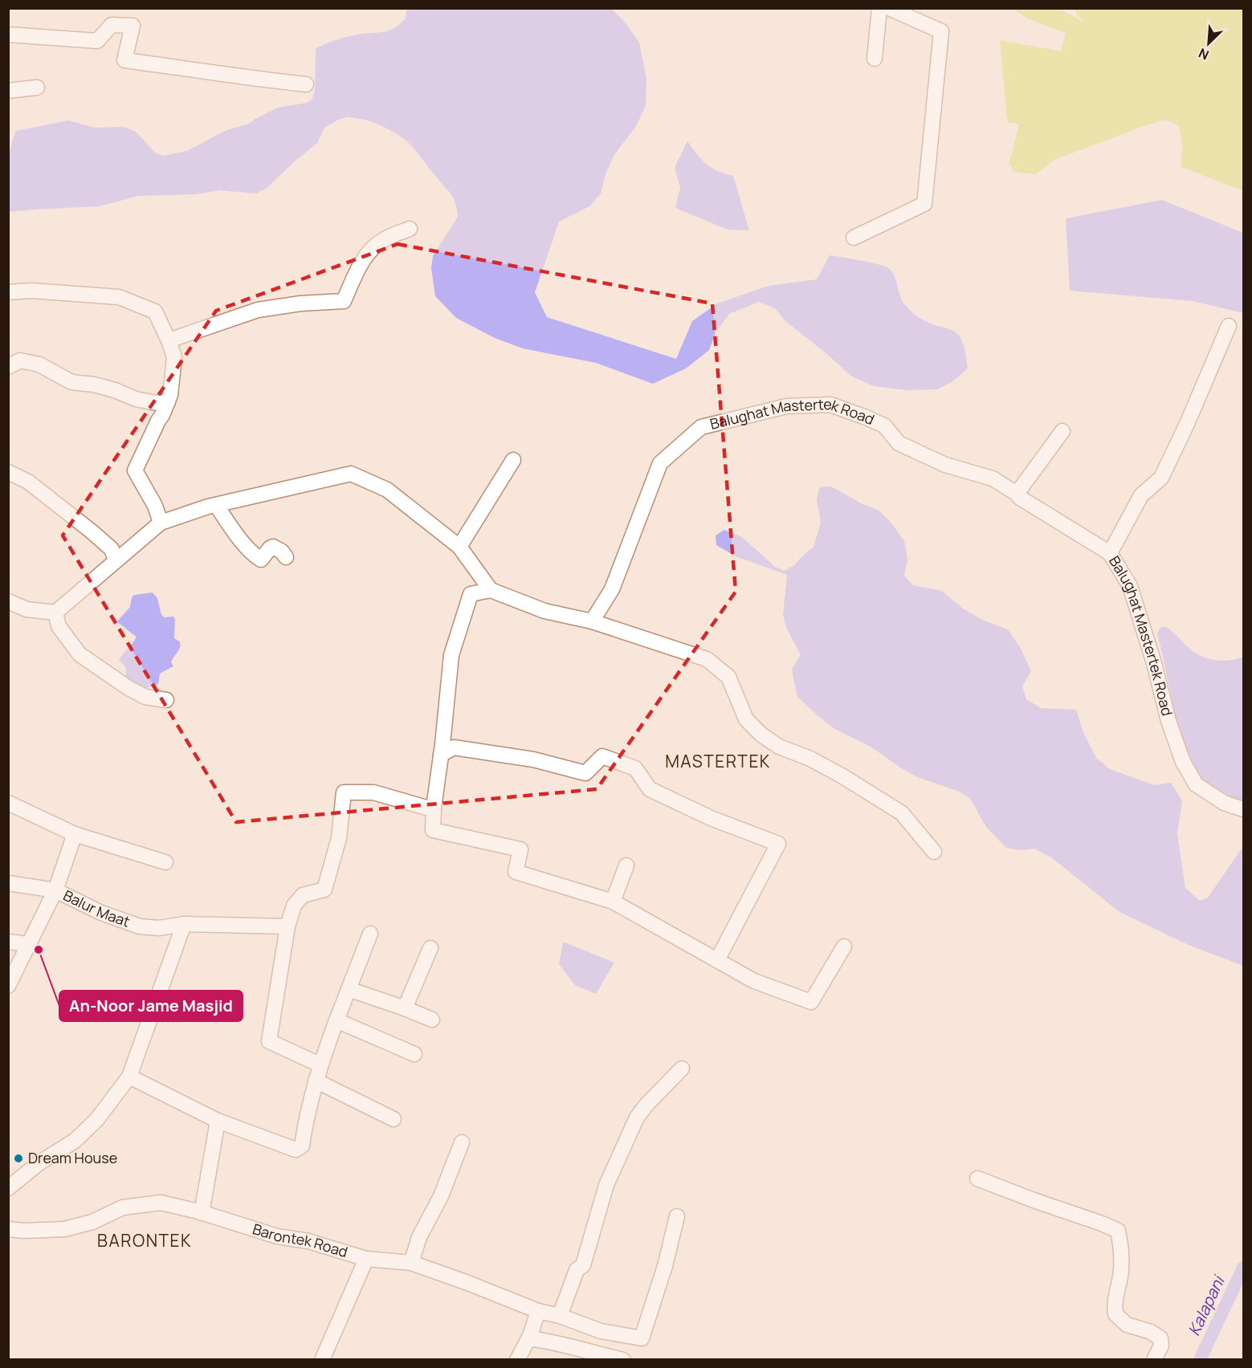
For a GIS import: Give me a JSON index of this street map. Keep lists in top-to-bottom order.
{
  "streets": {
    "street": ["Balughat Mastertek Road", "Balur Maat", "Barontek Road"]
  },
  "districts": ["MASTERTEK", "BARONTEK"],
  "water": ["Kalapani"],
  "places": ["An-Noor Jame Masjid", "Dream House"],
  "north": "bottom left"
}
